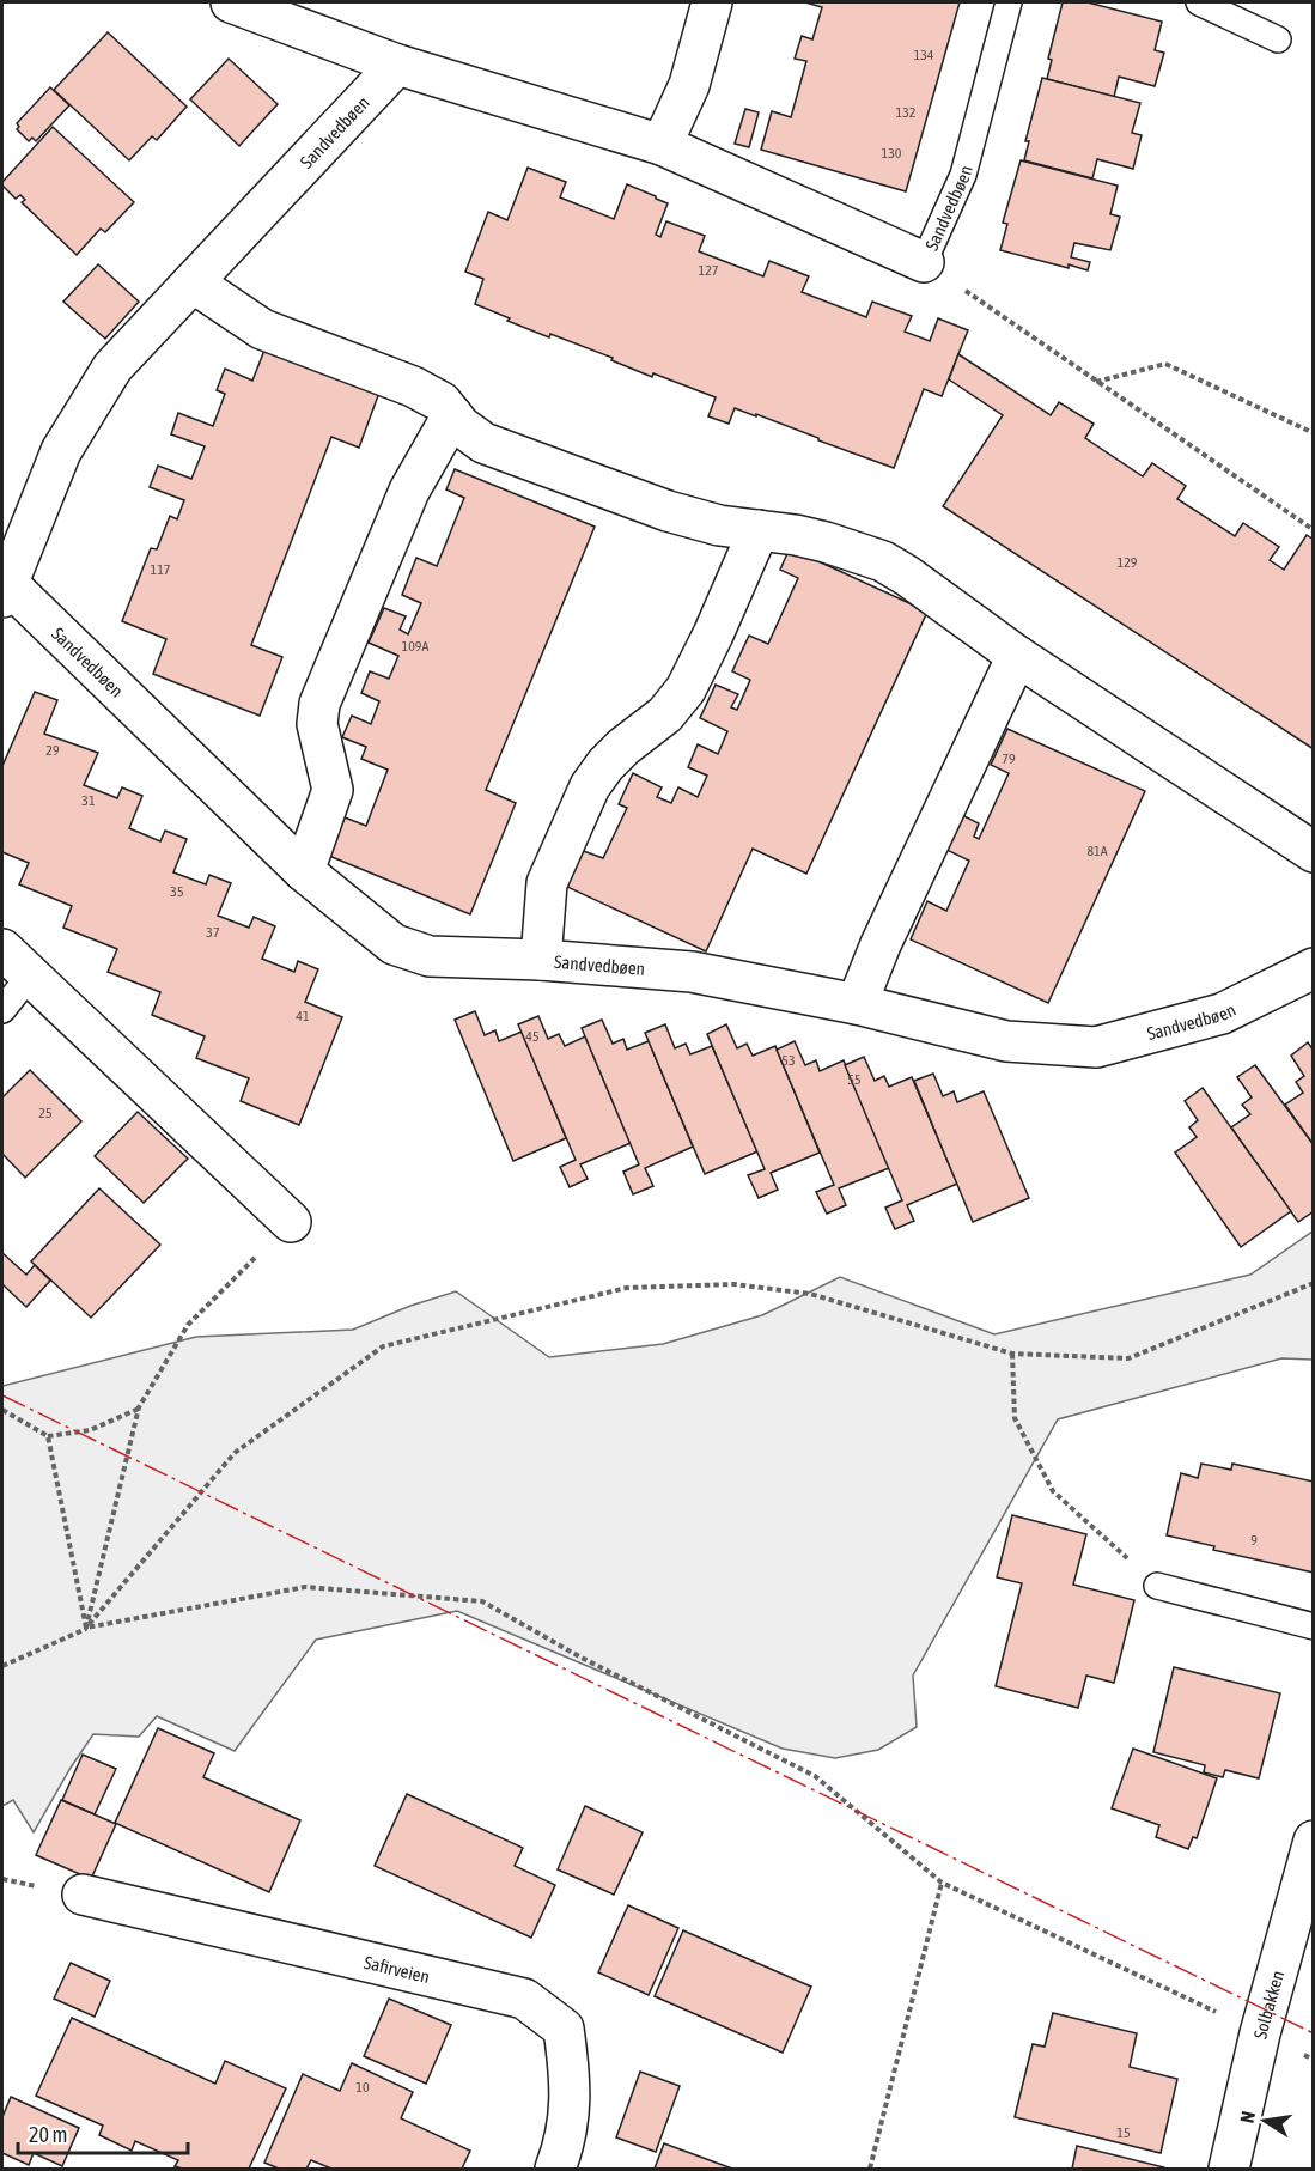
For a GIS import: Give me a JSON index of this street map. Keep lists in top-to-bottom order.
{
  "streets": {
    "street": ["Sandvedbøen", "Safirveien", "Solbakken"]
  },
  "house_numbers": [
    "134",
    "132",
    "130",
    "127",
    "129",
    "117",
    "109A",
    "29",
    "79",
    "31",
    "81A",
    "35",
    "37",
    "41",
    "45",
    "53",
    "55",
    "25",
    "9",
    "10",
    "15"
  ],
  "scale_bar": "20 m",
  "north": "left"
}
